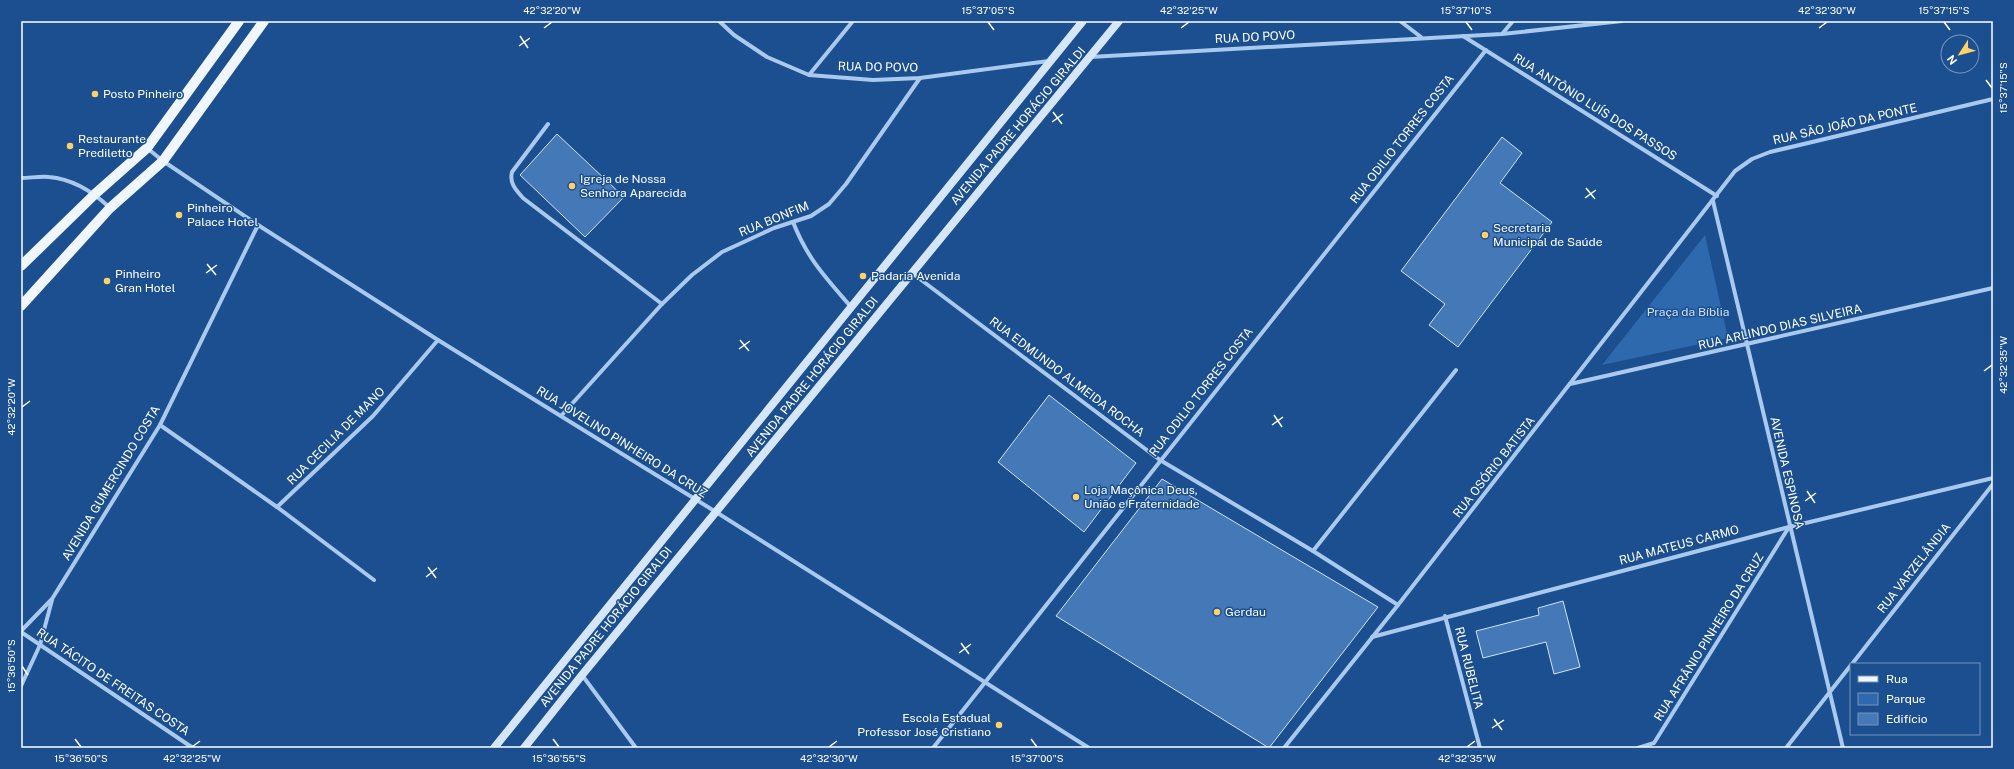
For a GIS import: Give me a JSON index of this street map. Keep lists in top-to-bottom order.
{
  "streets": {
    "street": [
      "RUA DO POVO",
      "RUA ANTÔNIO LUÍS DOS PASSOS",
      "RUA SÃO JOÃO DA PONTE",
      "AVENIDA PADRE HORÁCIO GIRALDI",
      "RUA ODILIO TORRES COSTA",
      "RUA BONFIM",
      "RUA ARLINDO DIAS SILVEIRA",
      "RUA EDMUNDO ALMEIDA ROCHA",
      "RUA CECILIA DE MANO",
      "RUA JOVELINO PINHEIRO DA CRUZ",
      "RUA OSÓRIO BATISTA",
      "AVENIDA ESPINOSA",
      "AVENIDA GUMERCINDO COSTA",
      "RUA MATEUS CARMO",
      "RUA VARZELÂNDIA",
      "RUA AFRÂNIO PINHEIRO DA CRUZ",
      "RUA RUBELITA",
      "RUA TÁCITO DE FREITAS COSTA"
    ]
  },
  "crossings": [
    ["RUA DO POVO", "RUA ANTÔNIO LUÍS DOS PASSOS"],
    ["RUA DO POVO", "AVENIDA PADRE HORÁCIO GIRALDI"],
    ["RUA DO POVO", "RUA BONFIM"],
    ["RUA ANTÔNIO LUÍS DOS PASSOS", "RUA SÃO JOÃO DA PONTE"],
    ["RUA ANTÔNIO LUÍS DOS PASSOS", "RUA ODILIO TORRES COSTA"],
    ["RUA ANTÔNIO LUÍS DOS PASSOS", "RUA OSÓRIO BATISTA"],
    ["RUA SÃO JOÃO DA PONTE", "RUA OSÓRIO BATISTA"],
    ["AVENIDA PADRE HORÁCIO GIRALDI", "RUA EDMUNDO ALMEIDA ROCHA"],
    ["AVENIDA PADRE HORÁCIO GIRALDI", "RUA JOVELINO PINHEIRO DA CRUZ"],
    ["RUA ODILIO TORRES COSTA", "RUA EDMUNDO ALMEIDA ROCHA"],
    ["RUA ODILIO TORRES COSTA", "RUA JOVELINO PINHEIRO DA CRUZ"],
    ["RUA BONFIM", "RUA JOVELINO PINHEIRO DA CRUZ"],
    ["RUA ARLINDO DIAS SILVEIRA", "RUA OSÓRIO BATISTA"],
    ["RUA ARLINDO DIAS SILVEIRA", "AVENIDA ESPINOSA"],
    ["RUA EDMUNDO ALMEIDA ROCHA", "RUA OSÓRIO BATISTA"],
    ["RUA CECILIA DE MANO", "RUA JOVELINO PINHEIRO DA CRUZ"],
    ["RUA JOVELINO PINHEIRO DA CRUZ", "AVENIDA GUMERCINDO COSTA"],
    ["RUA OSÓRIO BATISTA", "AVENIDA ESPINOSA"],
    ["RUA OSÓRIO BATISTA", "RUA MATEUS CARMO"],
    ["AVENIDA ESPINOSA", "RUA MATEUS CARMO"],
    ["AVENIDA ESPINOSA", "RUA VARZELÂNDIA"],
    ["AVENIDA ESPINOSA", "RUA AFRÂNIO PINHEIRO DA CRUZ"],
    ["AVENIDA GUMERCINDO COSTA", "RUA TÁCITO DE FREITAS COSTA"],
    ["RUA MATEUS CARMO", "RUA AFRÂNIO PINHEIRO DA CRUZ"],
    ["RUA MATEUS CARMO", "RUA RUBELITA"]
  ],
  "parks": ["Praça da Bíblia"],
  "places": [
    "Posto Pinheiro",
    "Restaurante Prediletto",
    "Igreja de Nossa Senhora Aparecida",
    "Pinheiro Palace Hotel",
    "Secretaria Municipal de Saúde",
    "Padaria Avenida",
    "Pinheiro Gran Hotel",
    "Loja Maçônica Deus, União e Fraternidade",
    "Gerdau",
    "Escola Estadual Professor José Cristiano"
  ],
  "legend": ["Rua", "Parque", "Edifício"],
  "north": "bottom left",
  "coordinates": [
    "42°32'20\"W",
    "15°37'05\"S",
    "42°32'25\"W",
    "15°37'10\"S",
    "42°32'30\"W",
    "15°37'15\"S",
    "42°32'35\"W",
    "15°36'50\"S",
    "15°36'55\"S",
    "15°37'00\"S"
  ]
}
